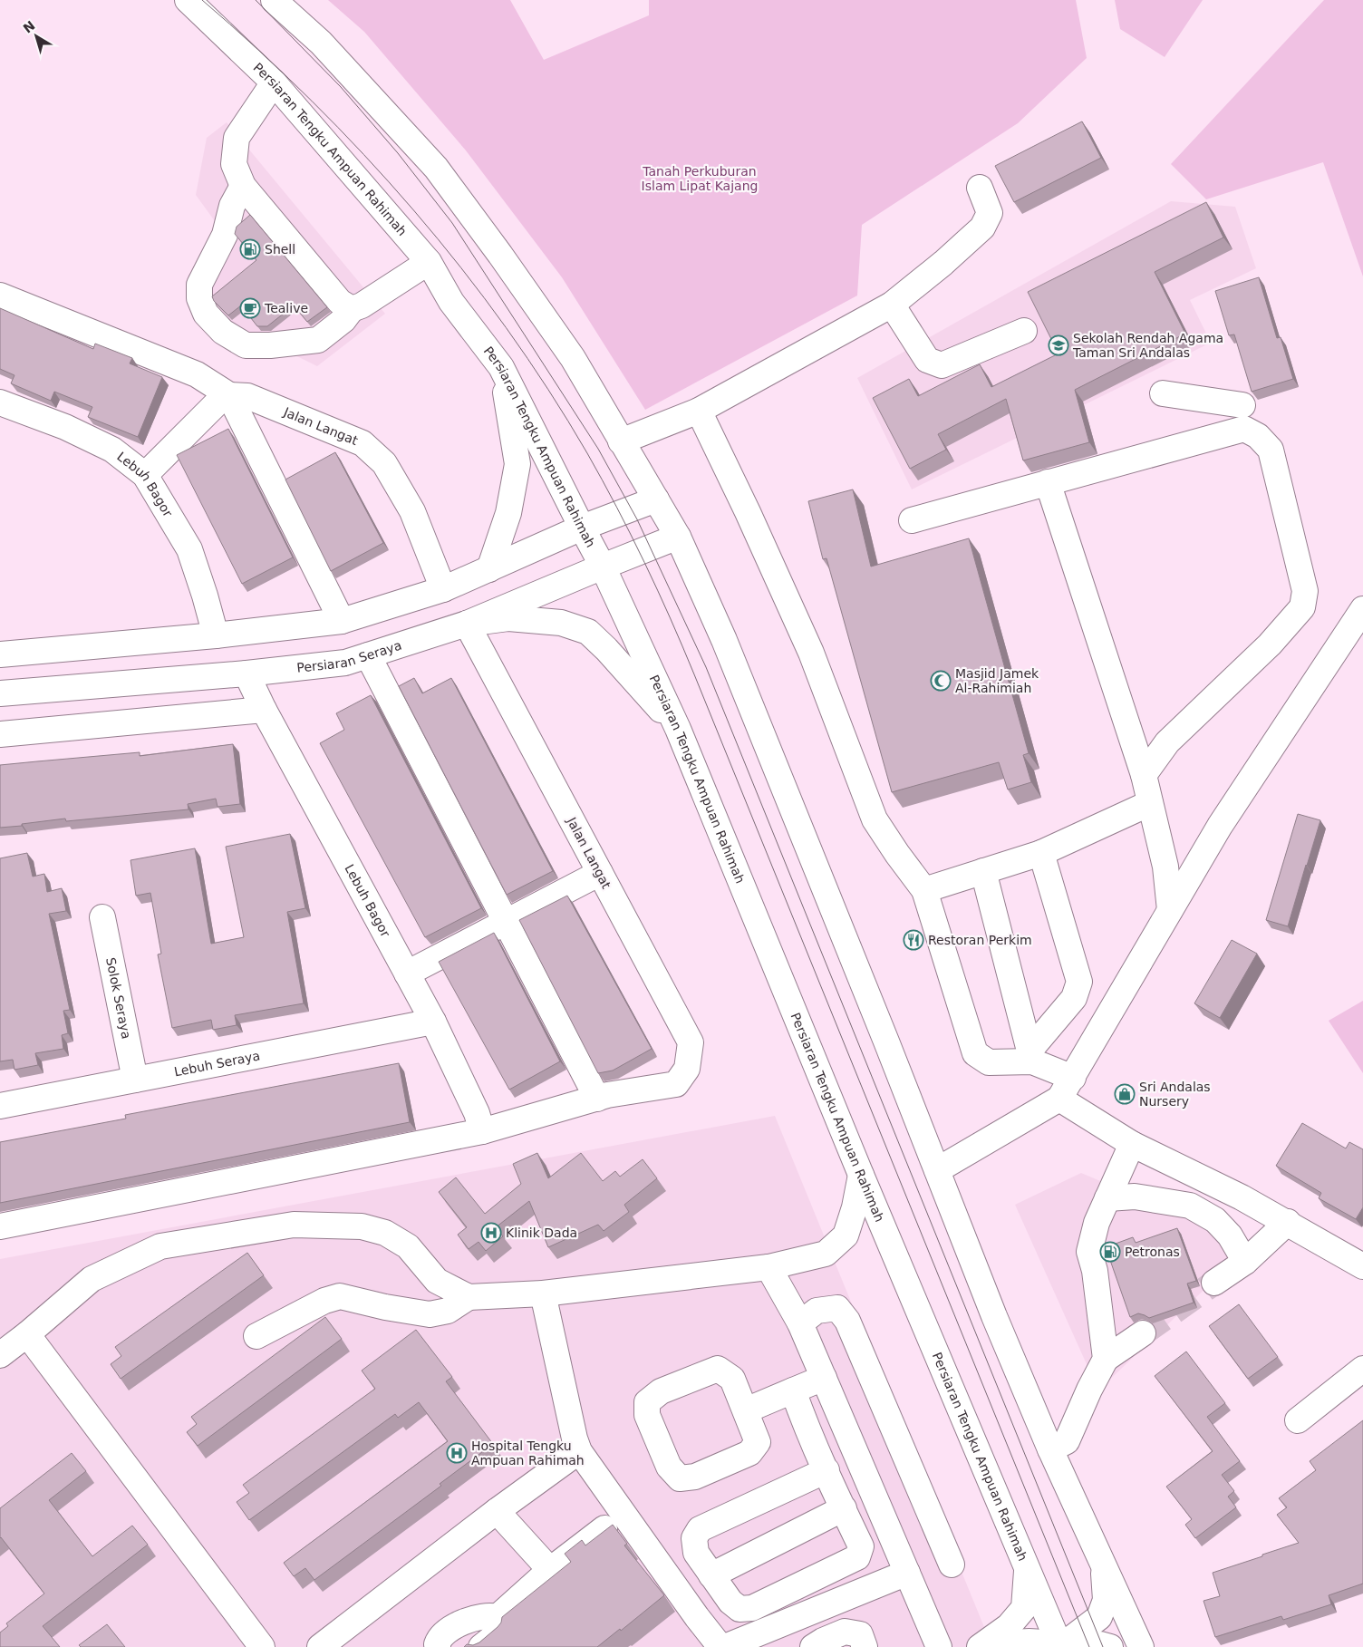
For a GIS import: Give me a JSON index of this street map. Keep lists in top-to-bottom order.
{
  "streets": {
    "main road": [
      "Persiaran Tengku Ampuan Rahimah",
      "Jalan Langat",
      "Lebuh Bagor",
      "Persiaran Seraya",
      "Solok Seraya",
      "Lebuh Seraya"
    ]
  },
  "crossings": [
    ["Persiaran Tengku Ampuan Rahimah", "Persiaran Seraya"],
    ["Jalan Langat", "Persiaran Seraya"],
    ["Lebuh Bagor", "Persiaran Seraya"],
    ["Lebuh Bagor", "Lebuh Seraya"],
    ["Solok Seraya", "Lebuh Seraya"]
  ],
  "parks": ["Tanah Perkuburan Islam Lipat Kajang"],
  "places": {
    "fuel station": ["Shell", "Petronas"],
    "cafe": ["Tealive"],
    "school or university": ["Sekolah Rendah Agama Taman Sri Andalas"],
    "mosque": ["Masjid Jamek Al-Rahimiah"],
    "restaurant": ["Restoran Perkim"],
    "shop": ["Sri Andalas Nursery"],
    "hospital": ["Klinik Dada", "Hospital Tengku Ampuan Rahimah"]
  },
  "north": "top left"
}
